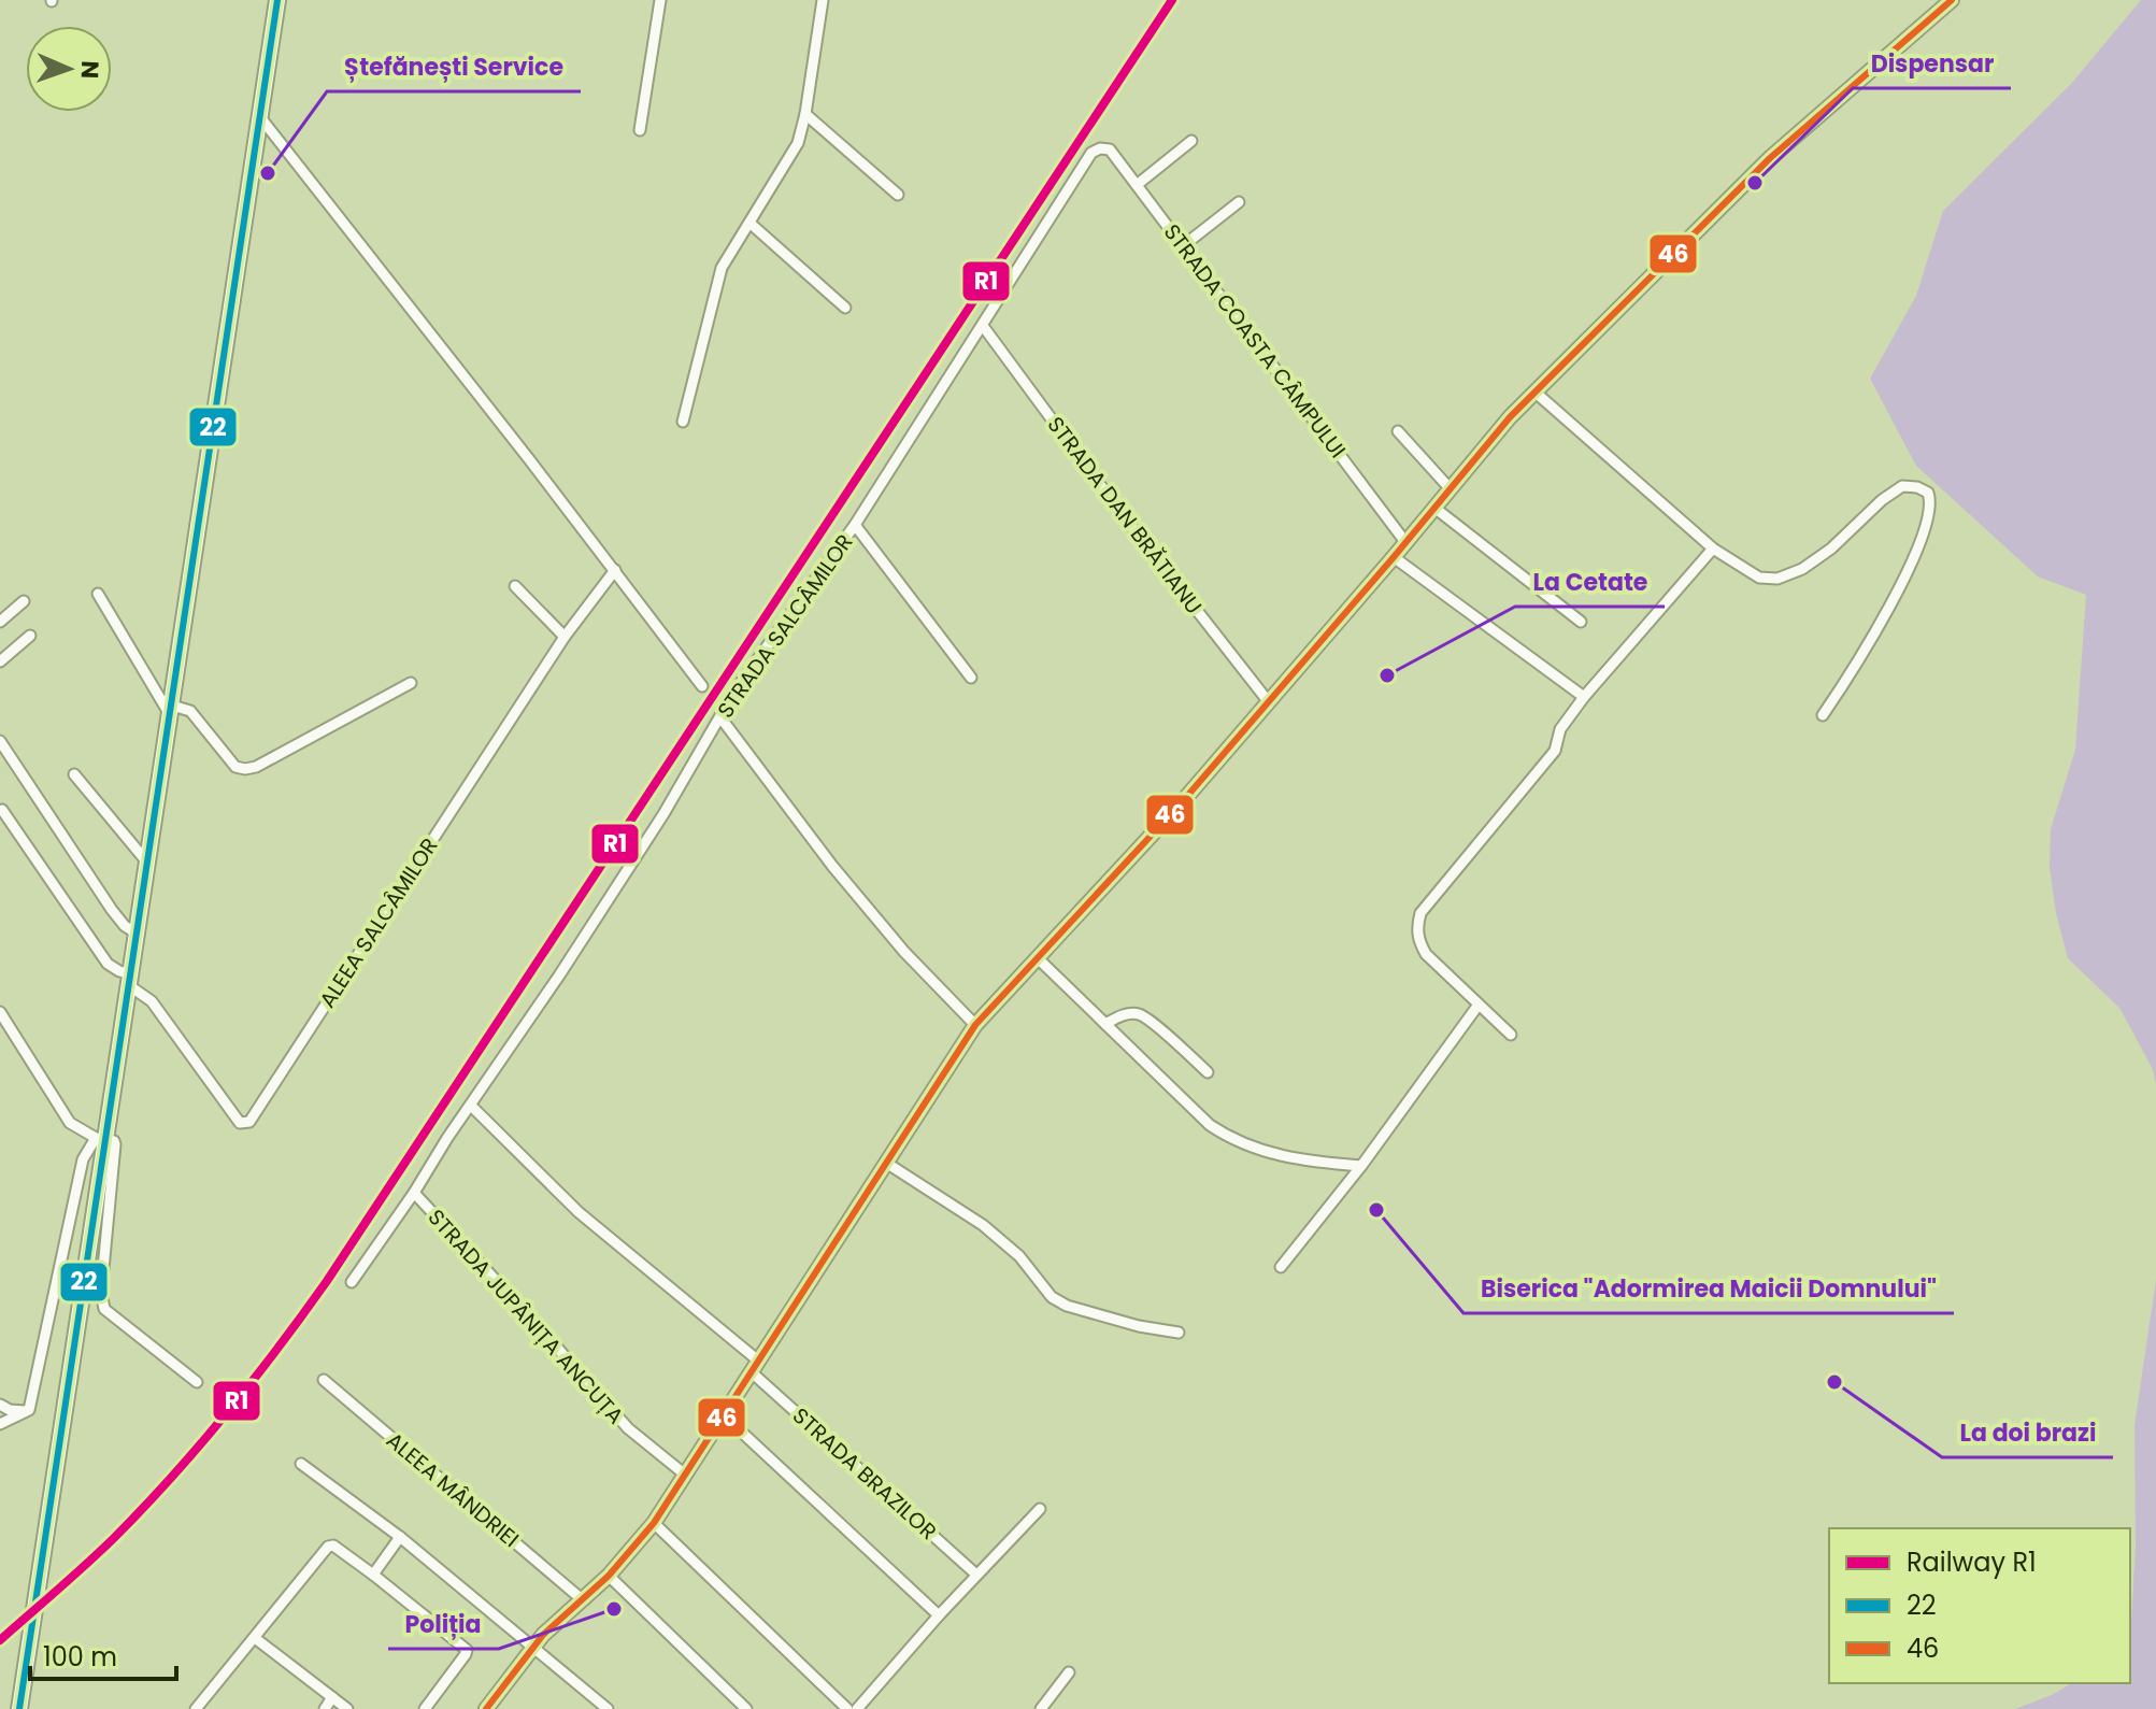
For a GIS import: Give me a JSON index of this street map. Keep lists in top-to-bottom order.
{
  "streets": {
    "street": [
      "STRADA COASTA CÂMPULUI",
      "STRADA DAN BRĂTIANU",
      "STRADA SALCÂMILOR",
      "ALEEA SALCÂMILOR",
      "STRADA JUPÂNIȚA ANCUȚA",
      "STRADA BRAZILOR",
      "ALEEA MÂNDRIEI"
    ]
  },
  "crossings": [
    ["STRADA COASTA CÂMPULUI", "STRADA SALCÂMILOR"],
    ["STRADA DAN BRĂTIANU", "STRADA SALCÂMILOR"],
    ["STRADA SALCÂMILOR", "STRADA JUPÂNIȚA ANCUȚA"]
  ],
  "places": [
    "Ștefănești Service",
    "Dispensar",
    "La Cetate",
    "Biserica \"Adormirea Maicii Domnului\"",
    "La doi brazi",
    "Poliția"
  ],
  "lines": ["rail line R1", "transit line 22", "transit line 46"],
  "legend": ["Railway R1", "22", "46"],
  "scale_bar": "100 m",
  "north": "right"
}
